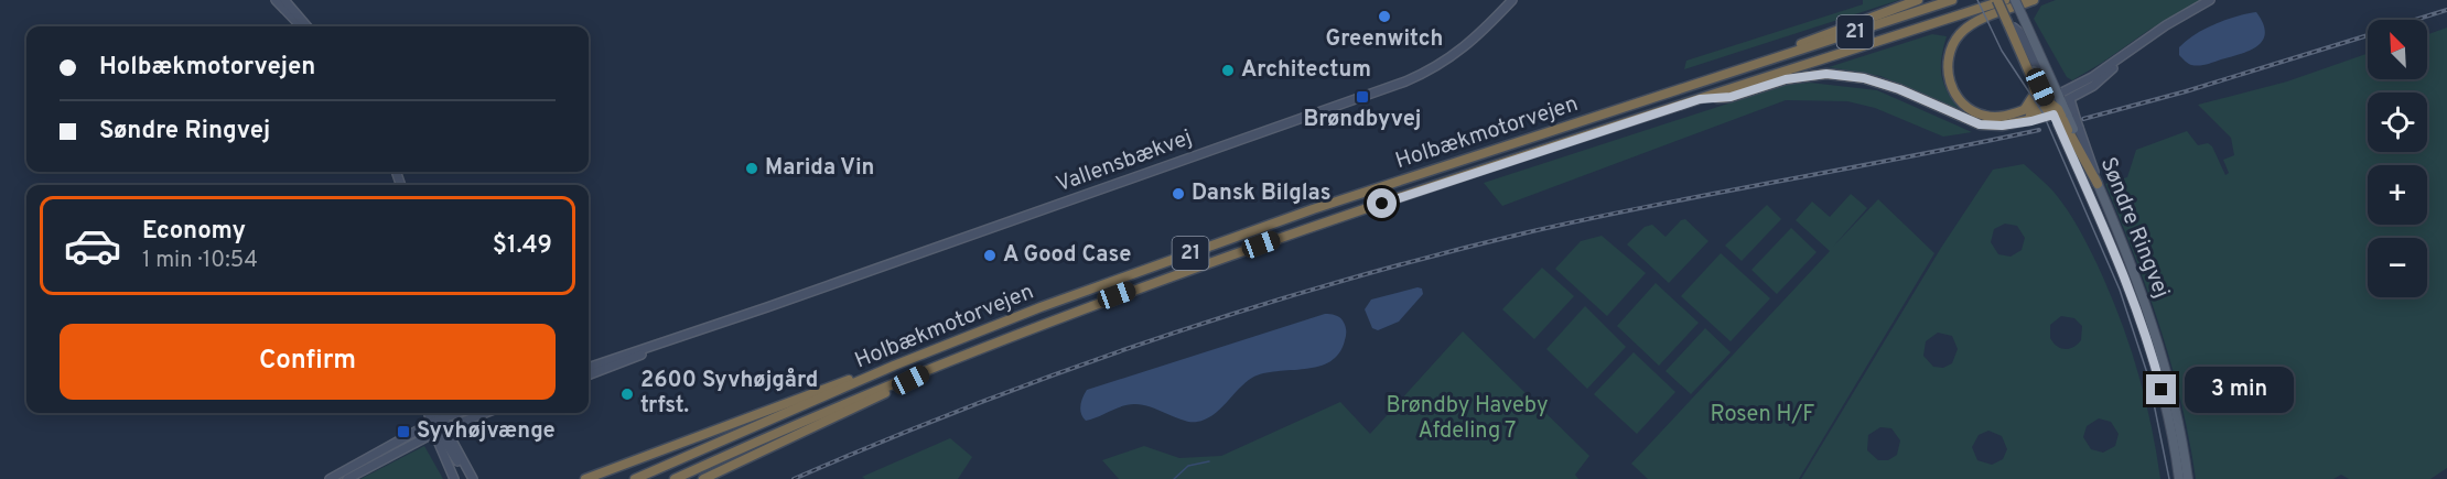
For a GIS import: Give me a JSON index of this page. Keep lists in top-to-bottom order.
{
  "streets": {
    "highway": ["21", "Holbækmotorvejen"],
    "main road": ["Søndre Ringvej"],
    "street": ["Vallensbækvej"]
  },
  "parks": ["Brøndby Haveby Afdeling 7", "Rosen H/F"],
  "places": {
    "other": [
      "Greenwitch",
      "Architectum",
      "Marida Vin",
      "Dansk Bilglas",
      "A Good Case",
      "2600 Syvhøjgård trfst."
    ],
    "transit": ["Brøndbyvej", "Syvhøjvænge"]
  },
  "north": "top left",
  "page": {
    "map_buttons": ["+", "−"],
    "banner": ["Holbækmotorvejen", "Søndre Ringvej"],
    "list": [
      {
        "name": "Economy",
        "note": "1 min · 10:54",
        "value": "$1.49"
      }
    ],
    "buttons": "Confirm",
    "bubble": "3 min"
  }
}
